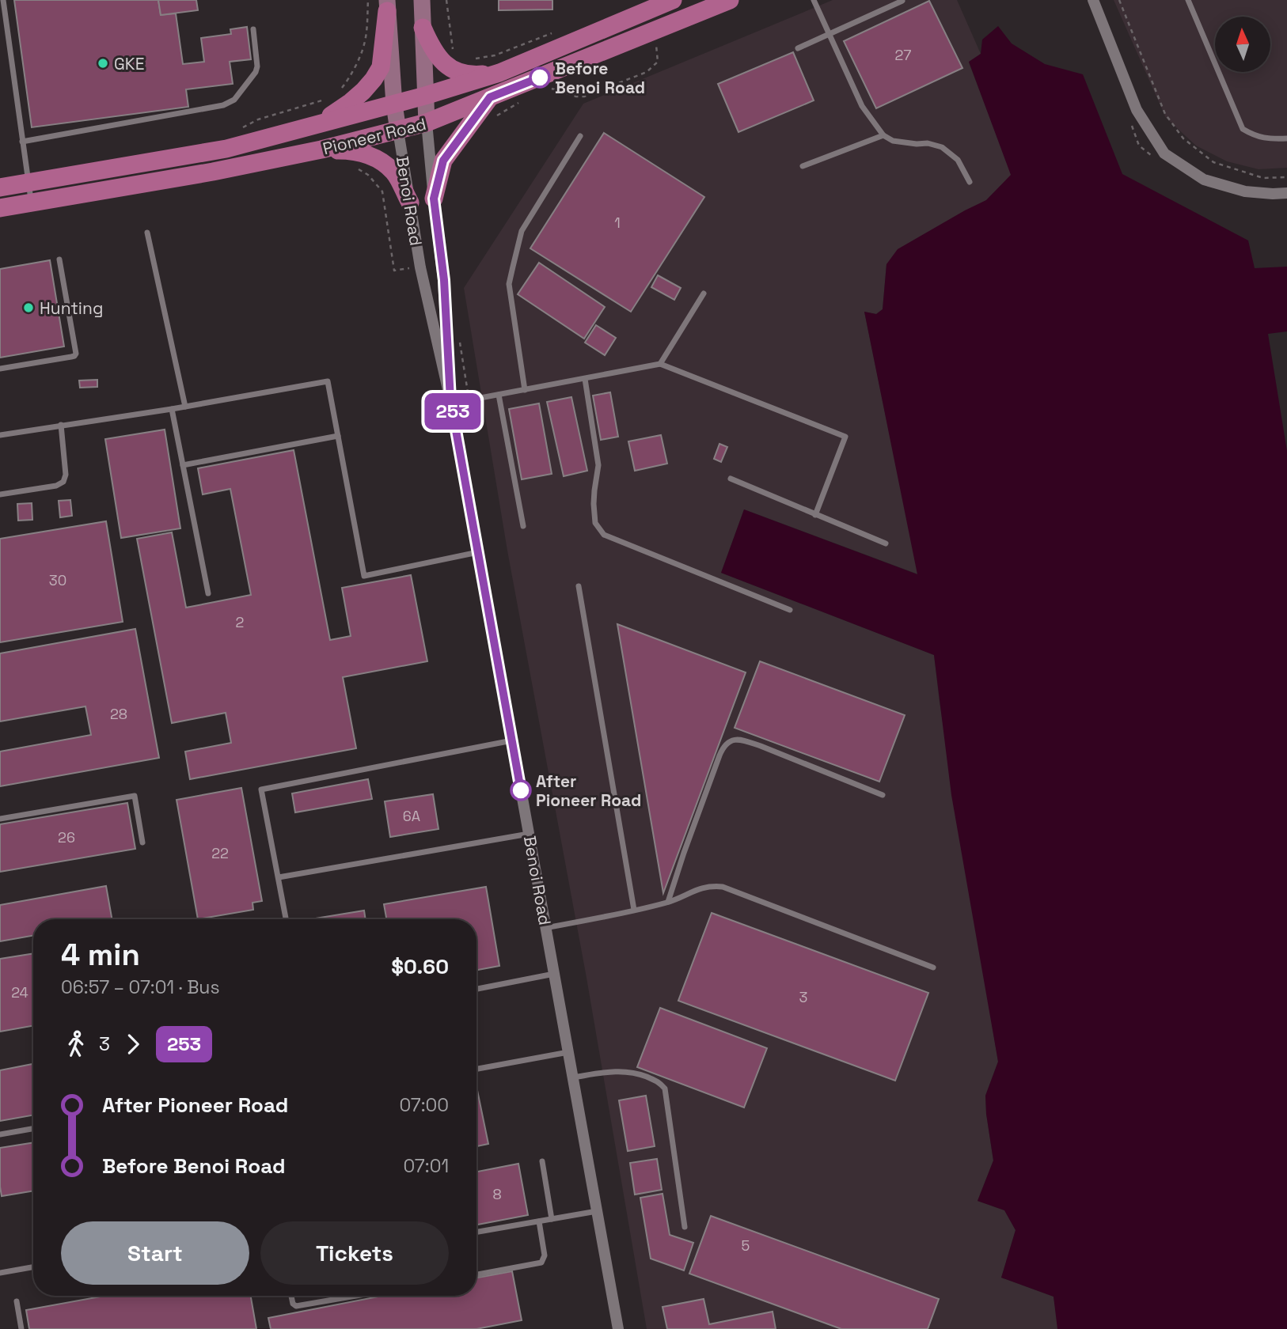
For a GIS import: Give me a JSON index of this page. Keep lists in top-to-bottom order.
{
  "streets": {
    "main road": ["Pioneer Road", "Benoi Road"]
  },
  "crossings": [
    ["Pioneer Road", "Benoi Road"]
  ],
  "places": [
    "GKE",
    "Before Benoi Road",
    "Hunting",
    "After Pioneer Road"
  ],
  "lines": ["bus line 253"],
  "house_numbers": [
    "27",
    "1",
    "30",
    "2",
    "28",
    "6A",
    "26",
    "22",
    "24",
    "3",
    "8",
    "5"
  ],
  "north": "top",
  "page": {
    "on_map": "253",
    "heading": ["4 min", "06:57 – 07:01 · Bus", "$0.60"],
    "legs": ["3", "253"],
    "list": [
      {
        "name": "After Pioneer Road",
        "value": "07:00"
      },
      {
        "name": "Before Benoi Road",
        "value": "07:01"
      }
    ],
    "buttons": ["Start", "Tickets"]
  }
}
